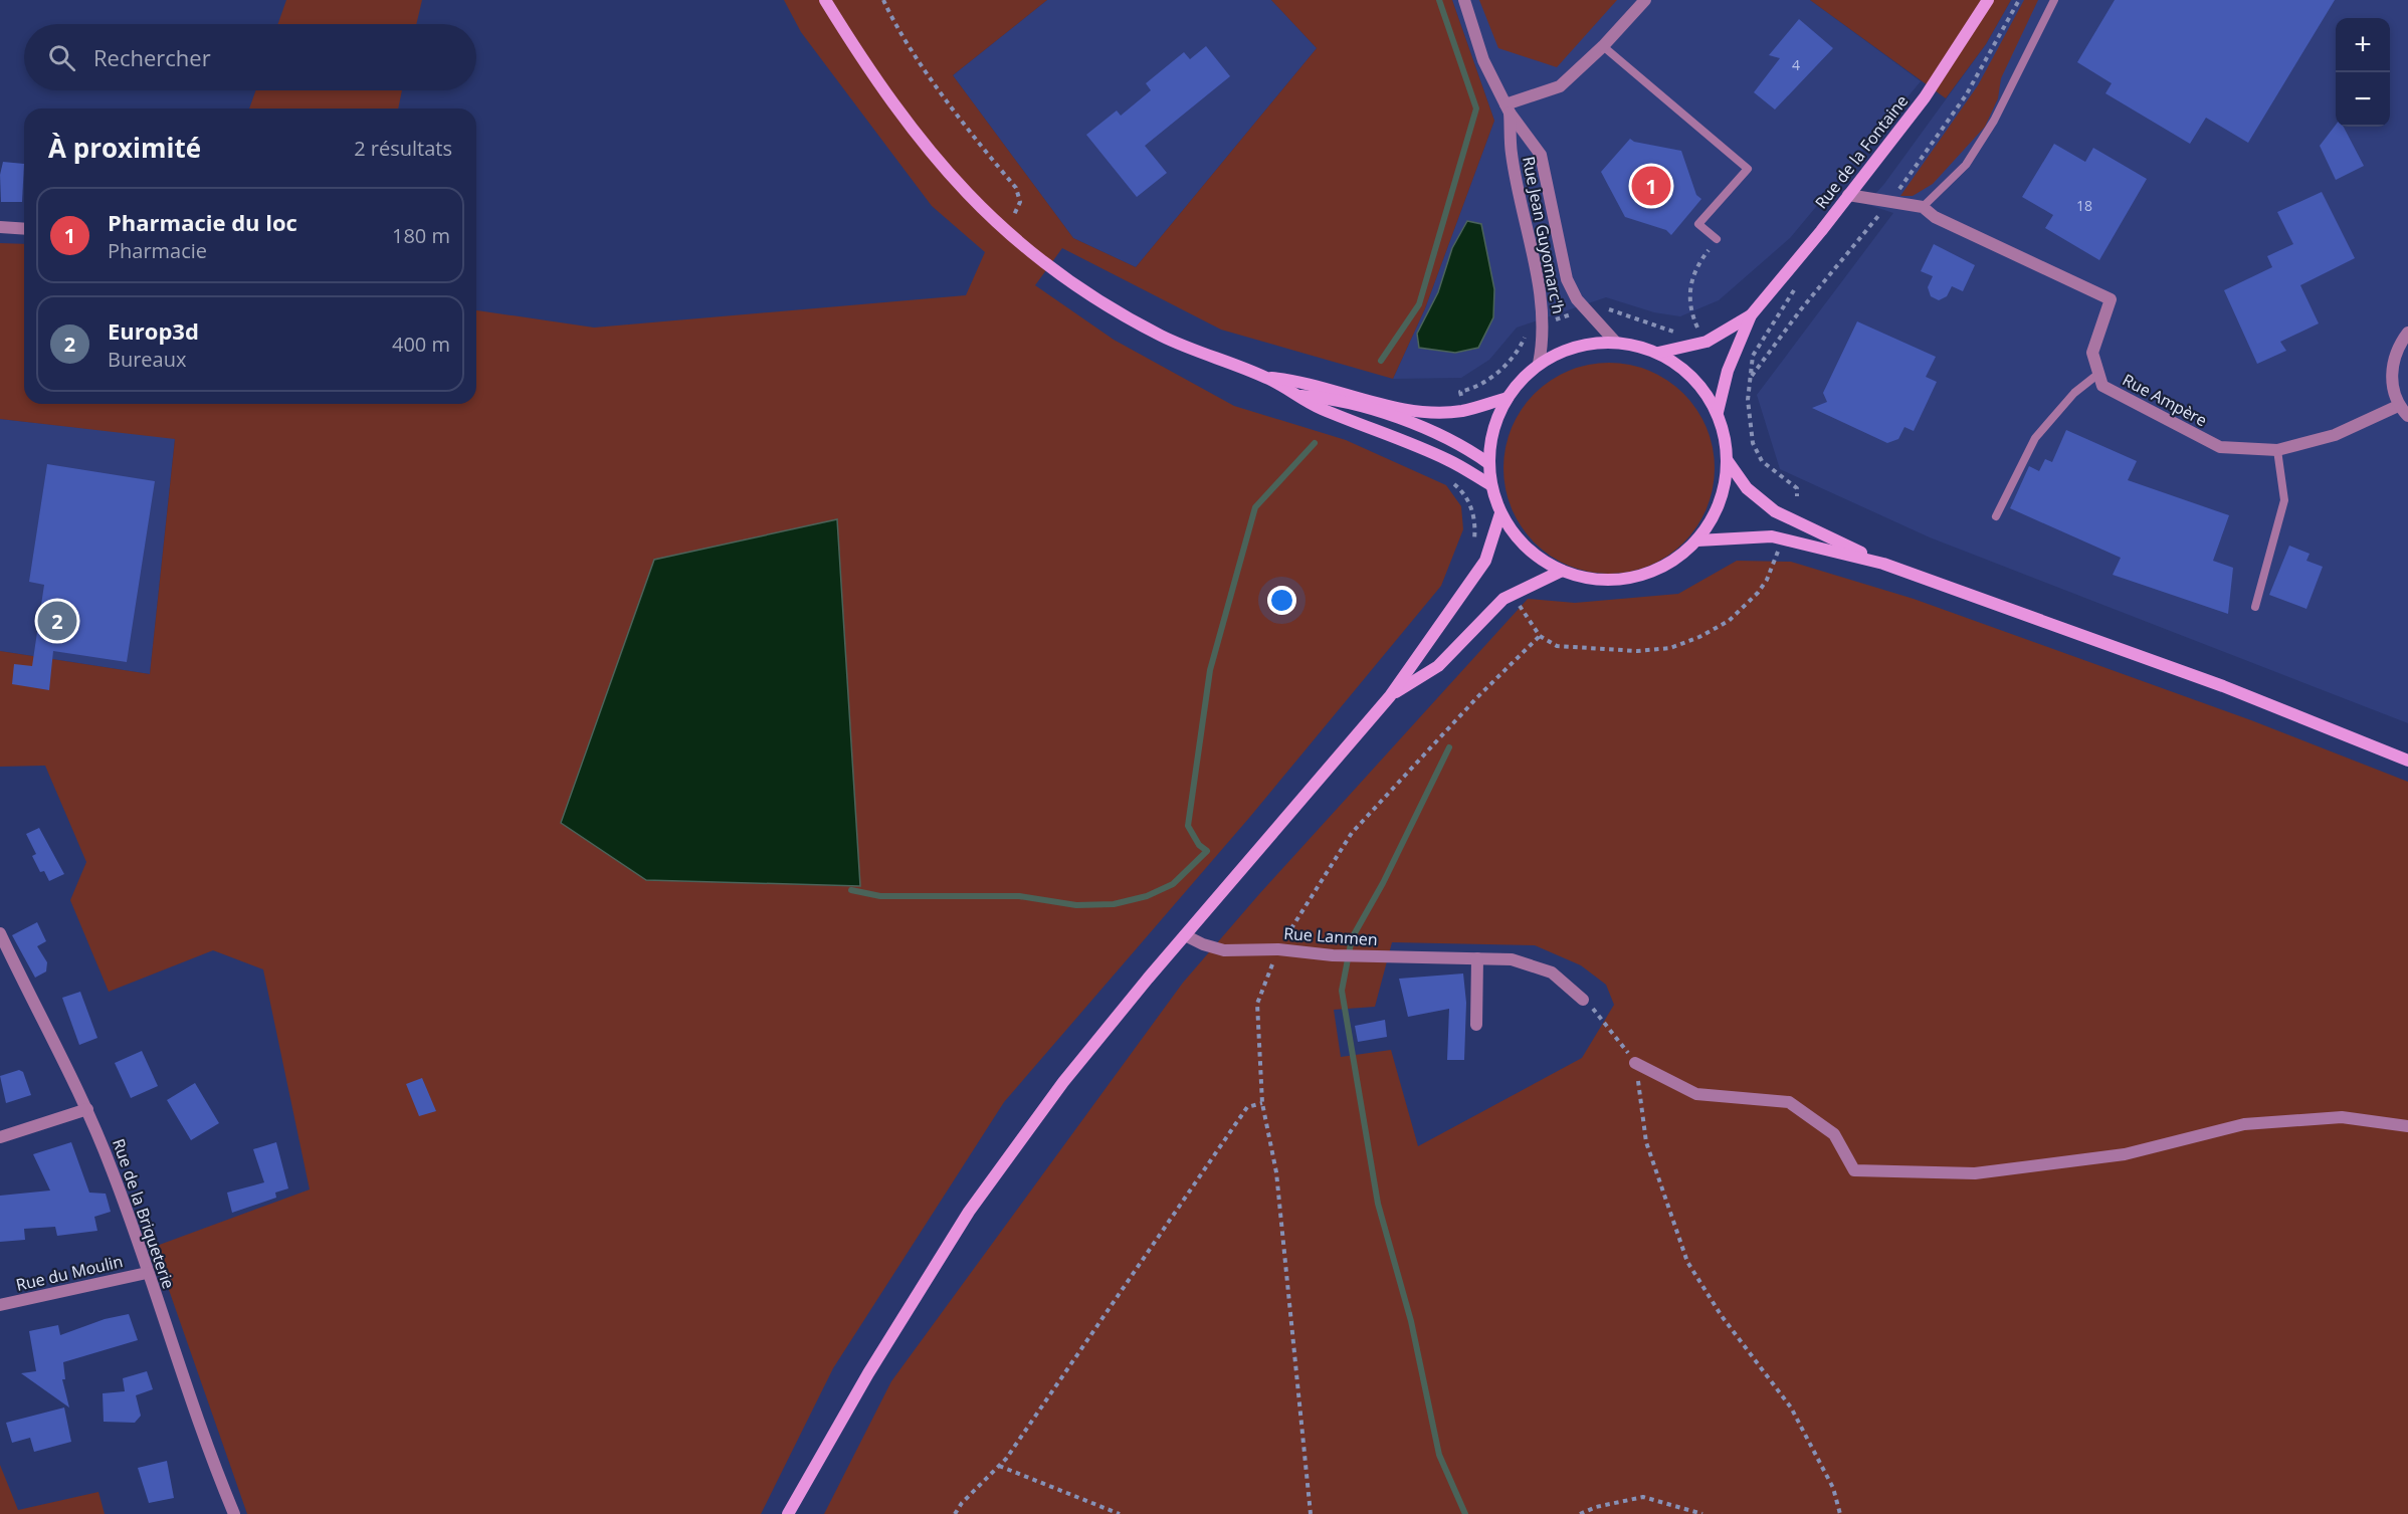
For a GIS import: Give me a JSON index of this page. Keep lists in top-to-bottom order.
{
  "streets": {
    "main road": ["Rue de la Fontaine"],
    "street": [
      "Rue Jean Guyomarc'h",
      "Rue Ampère",
      "Rue Lanmen",
      "Rue de la Briqueterie",
      "Rue du Moulin"
    ]
  },
  "crossings": [
    ["Rue de la Fontaine", "Rue Ampère"],
    ["Rue de la Briqueterie", "Rue du Moulin"]
  ],
  "house_numbers": ["4", "18"],
  "page": {
    "map_buttons": ["+", "−"],
    "search": "Rechercher",
    "heading": ["À proximité", "2 résultats"],
    "pins": ["1", "2"],
    "list": [
      {
        "mark": "1",
        "name": "Pharmacie du loc",
        "note": "Pharmacie",
        "value": "180 m"
      },
      {
        "mark": "2",
        "name": "Europ3d",
        "note": "Bureaux",
        "value": "400 m"
      }
    ]
  }
}
